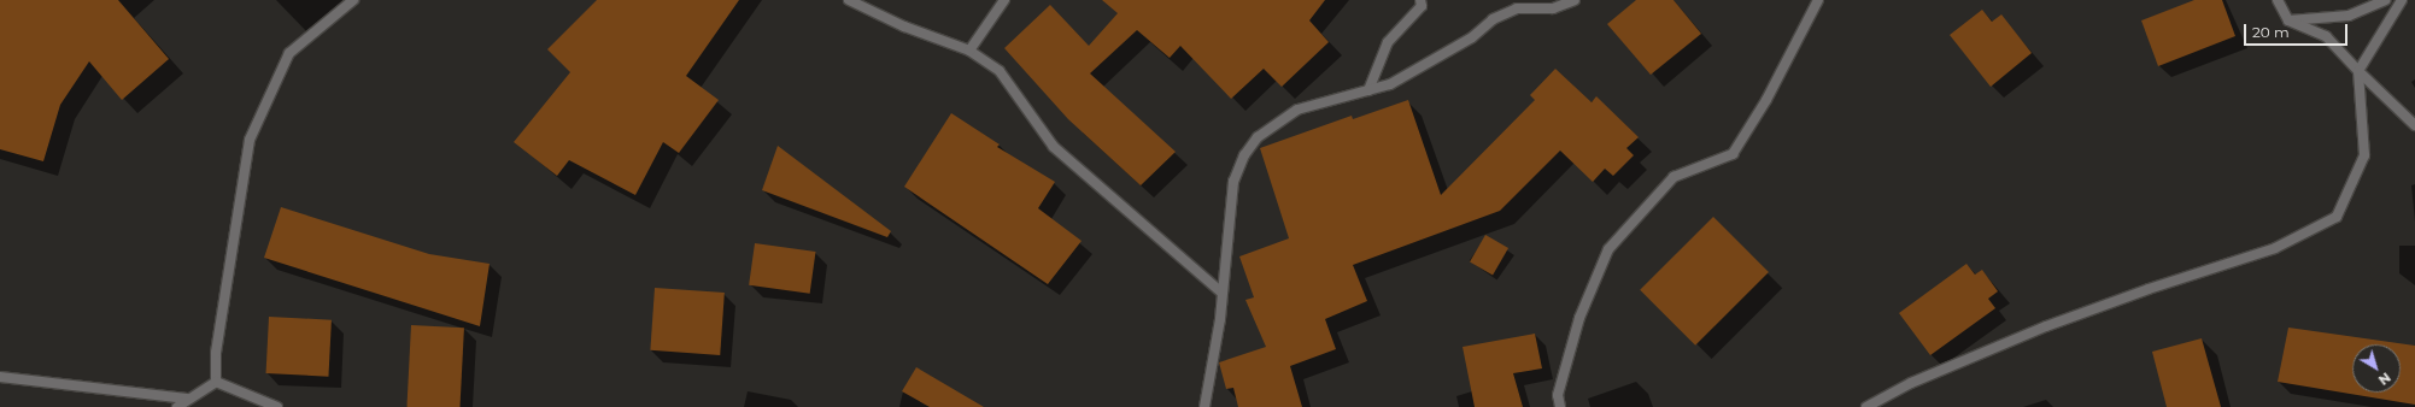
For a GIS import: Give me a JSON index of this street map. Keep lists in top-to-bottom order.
{
  "scale_bar": "20 m",
  "north": "bottom right"
}
